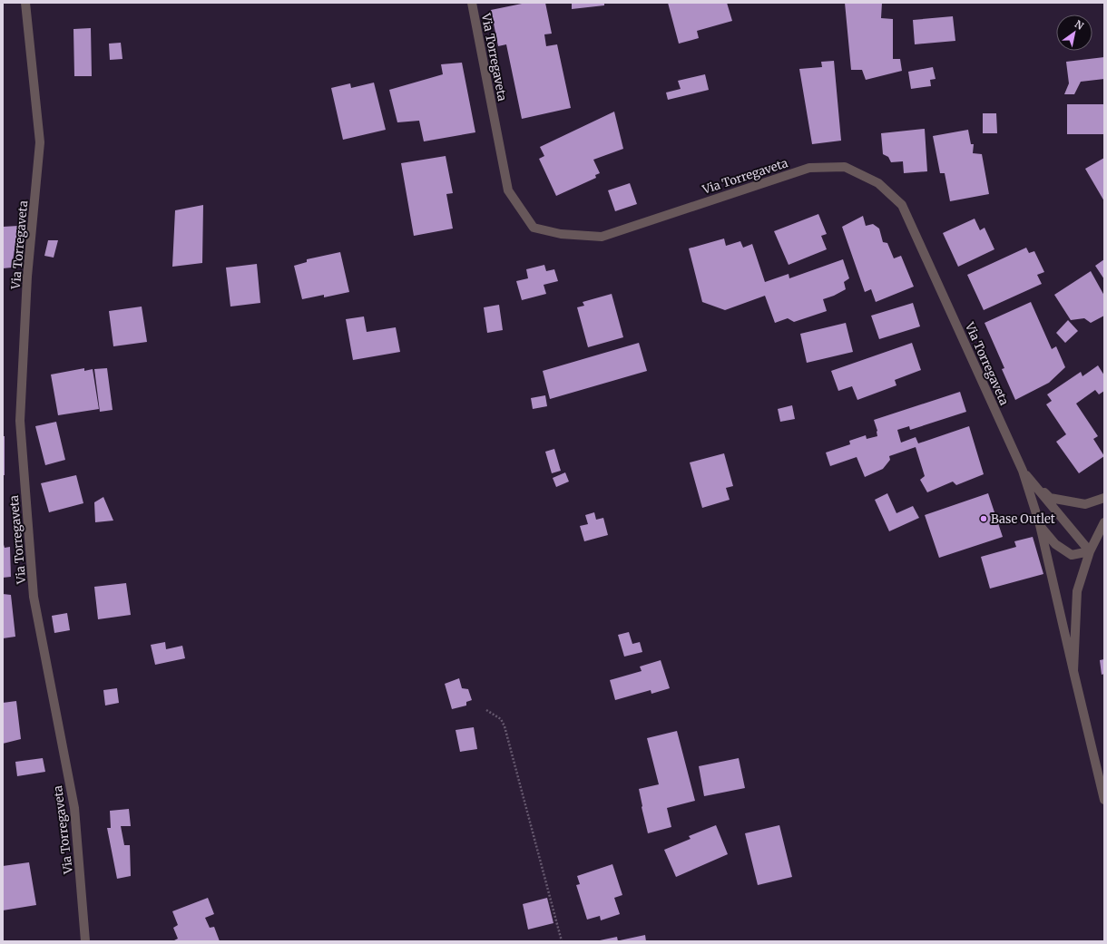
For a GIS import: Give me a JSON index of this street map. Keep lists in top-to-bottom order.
{
  "streets": {
    "street": ["Via Torregaveta"]
  },
  "places": ["Base Outlet"],
  "north": "top right"
}
